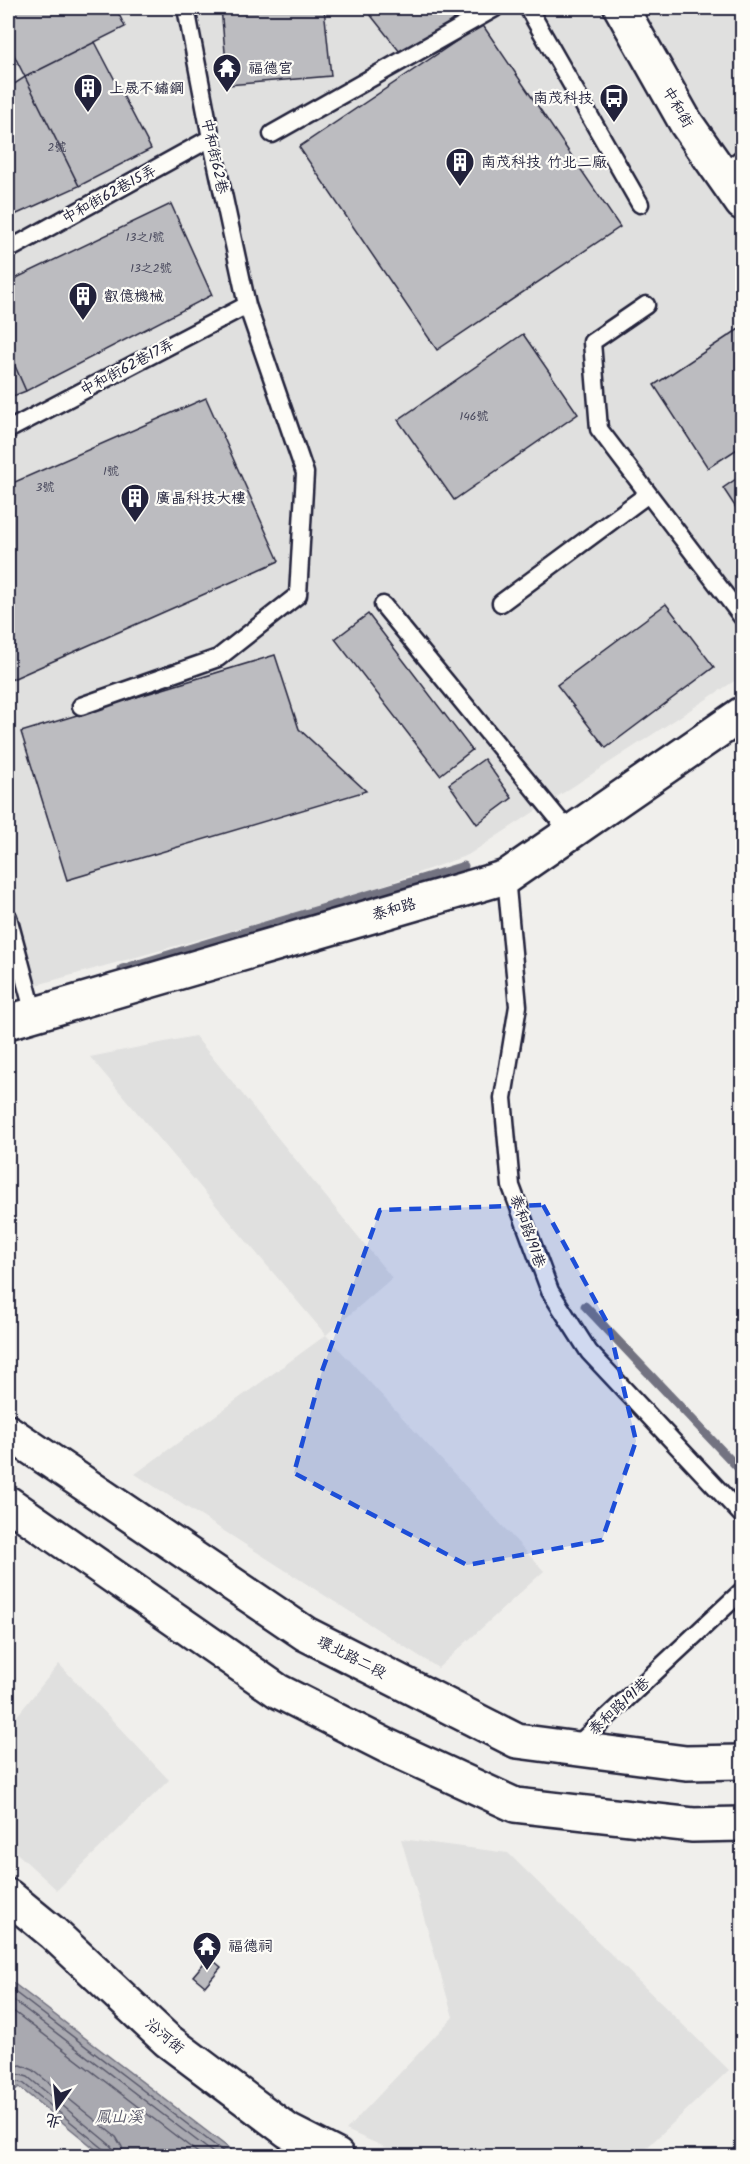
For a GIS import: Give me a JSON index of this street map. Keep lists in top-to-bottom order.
{
  "streets": {
    "street": [
      "中和街",
      "泰和路",
      "環北路二段",
      "沿河街"
    ],
    "lane": [
      "中和街62巷",
      "中和街62巷15弄",
      "中和街62巷17弄",
      "泰和路191巷"
    ]
  },
  "crossings": [
    ["中和街62巷", "中和街62巷15弄"],
    ["中和街62巷", "中和街62巷17弄"],
    ["泰和路", "泰和路191巷"],
    ["泰和路191巷", "環北路二段"]
  ],
  "water": ["鳳山溪"],
  "places": {
    "temple": ["福德宫", "福德祠"],
    "building": [
      "上晟不鏽鋼",
      "南茂科技 竹北二廠",
      "叡億機械",
      "廣晶科技大樓"
    ],
    "bus stop": ["南茂科技"]
  },
  "house_numbers": [
    "2號",
    "13之1號",
    "13之2號",
    "146號",
    "1號",
    "3號"
  ],
  "north": "bottom"
}
